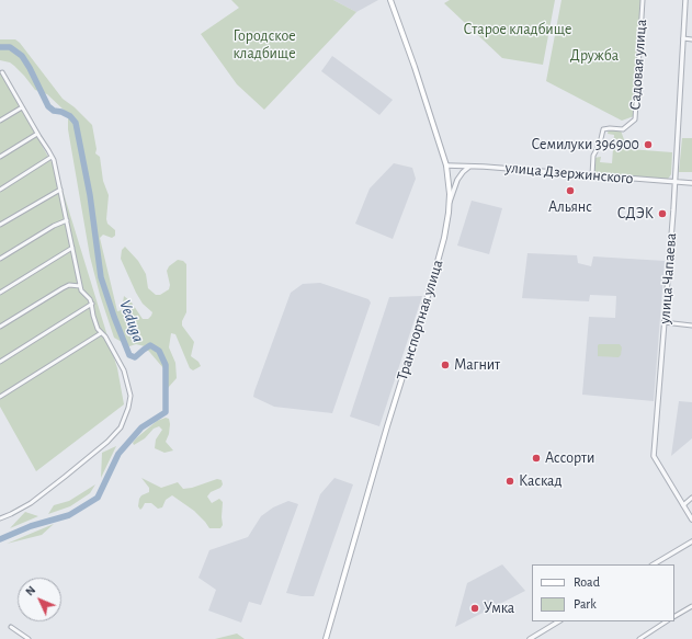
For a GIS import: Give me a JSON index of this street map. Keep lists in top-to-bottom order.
{
  "streets": {
    "main road": ["Транспортная улица"],
    "street": ["Садовая улица", "улица Дзержинского", "улица Чапаева"]
  },
  "crossings": [
    ["Садовая улица", "улица Дзержинского"],
    ["улица Дзержинского", "улица Чапаева"],
    ["улица Дзержинского", "Транспортная улица"]
  ],
  "water": ["Veduga"],
  "parks": ["Старое кладбище", "Городское кладбище", "Дружба"],
  "places": [
    "Семилуки 396900",
    "Альянс",
    "СДЭК",
    "Магнит",
    "Ассорти",
    "Каскад",
    "Умка"
  ],
  "legend": ["Road", "Park"],
  "north": "top left"
}
